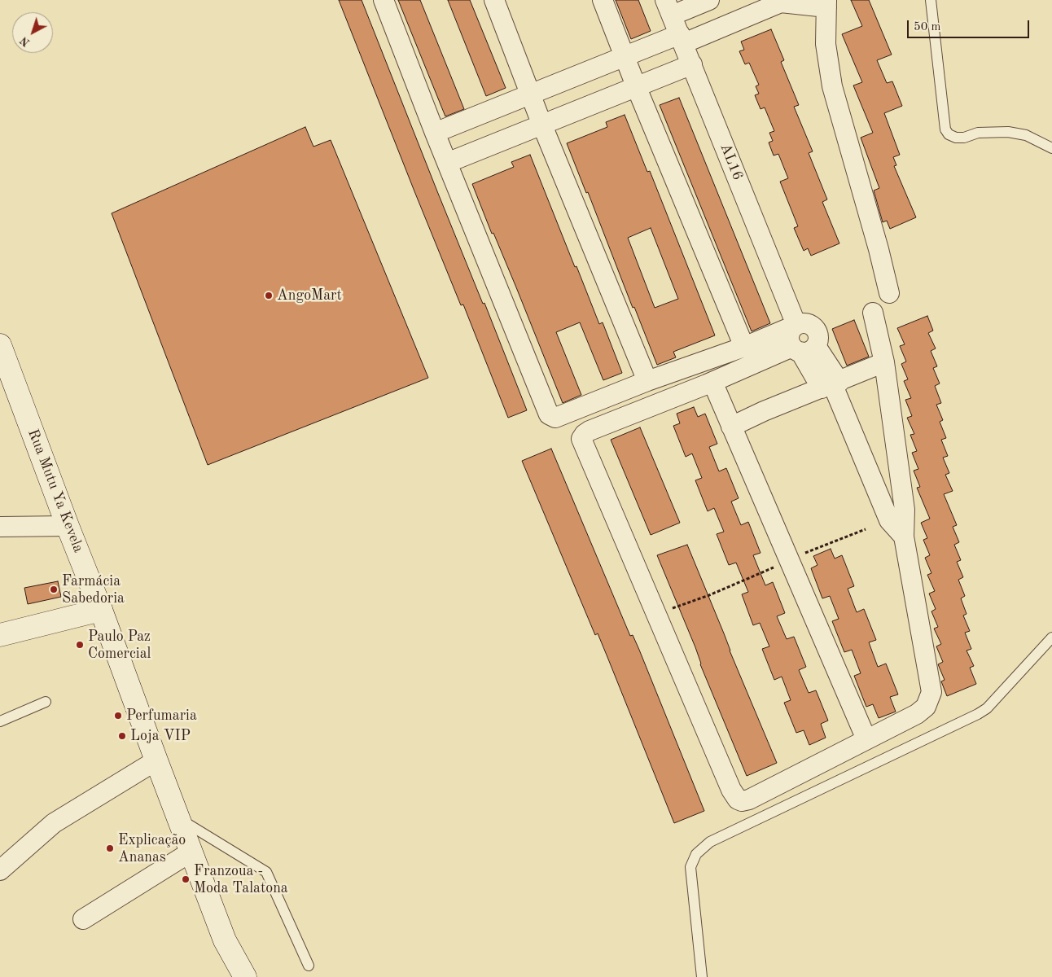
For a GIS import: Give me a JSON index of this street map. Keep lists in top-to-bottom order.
{
  "streets": {
    "main road": ["Rua Mutu Ya Kevela"],
    "street": ["AL16"]
  },
  "places": [
    "AngoMart",
    "Farmácia Sabedoria",
    "Paulo Paz Comercial",
    "Perfumaria",
    "Loja VIP",
    "Explicação Ananas",
    "Franzoua - Moda Talatona"
  ],
  "scale_bar": "50 m",
  "north": "bottom left"
}
